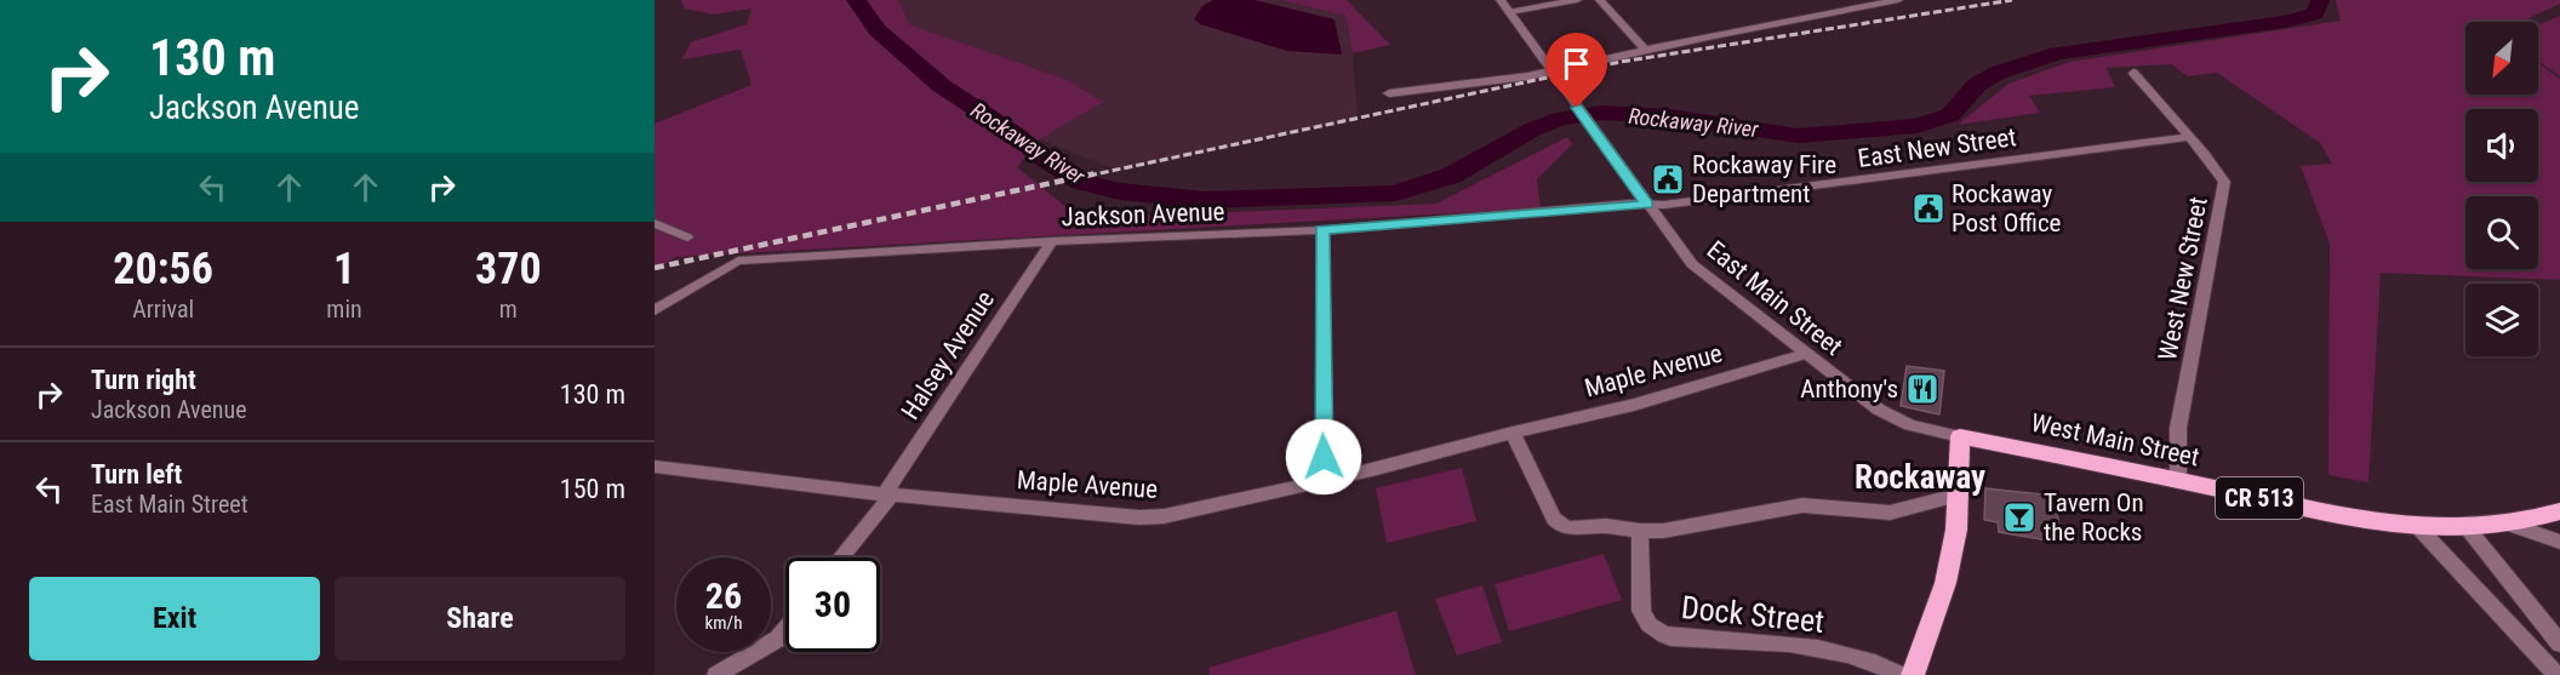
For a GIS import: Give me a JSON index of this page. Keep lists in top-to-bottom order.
{
  "streets": {
    "main road": ["West Main Street", "CR 513"],
    "street": [
      "East New Street",
      "Jackson Avenue",
      "West New Street",
      "East Main Street",
      "Halsey Avenue",
      "Maple Avenue",
      "Dock Street"
    ]
  },
  "crossings": [
    ["East New Street", "Jackson Avenue"],
    ["East New Street", "West New Street"],
    ["East New Street", "East Main Street"],
    ["Jackson Avenue", "East Main Street"],
    ["Jackson Avenue", "Halsey Avenue"],
    ["West New Street", "West Main Street"],
    ["East Main Street", "Maple Avenue"],
    ["East Main Street", "West Main Street"],
    ["Halsey Avenue", "Maple Avenue"]
  ],
  "districts": ["Rockaway"],
  "water": ["Rockaway River"],
  "places": {
    "public building": ["Rockaway Fire Department", "Rockaway Post Office"],
    "restaurant": ["Anthony's"],
    "bar": ["Tavern On the Rocks"]
  },
  "north": "bottom left",
  "page": {
    "turn": ["130 m", "Jackson Avenue"],
    "eta": [
      "20:56",
      "Arrival",
      "1",
      "min",
      "370",
      "m"
    ],
    "list": [
      {
        "name": "Turn right",
        "note": "Jackson Avenue",
        "value": "130 m"
      },
      {
        "name": "Turn left",
        "note": "East Main Street",
        "value": "150 m"
      }
    ],
    "speed": "26 km/h",
    "limit": "30",
    "buttons": ["Exit", "Share"]
  }
}
